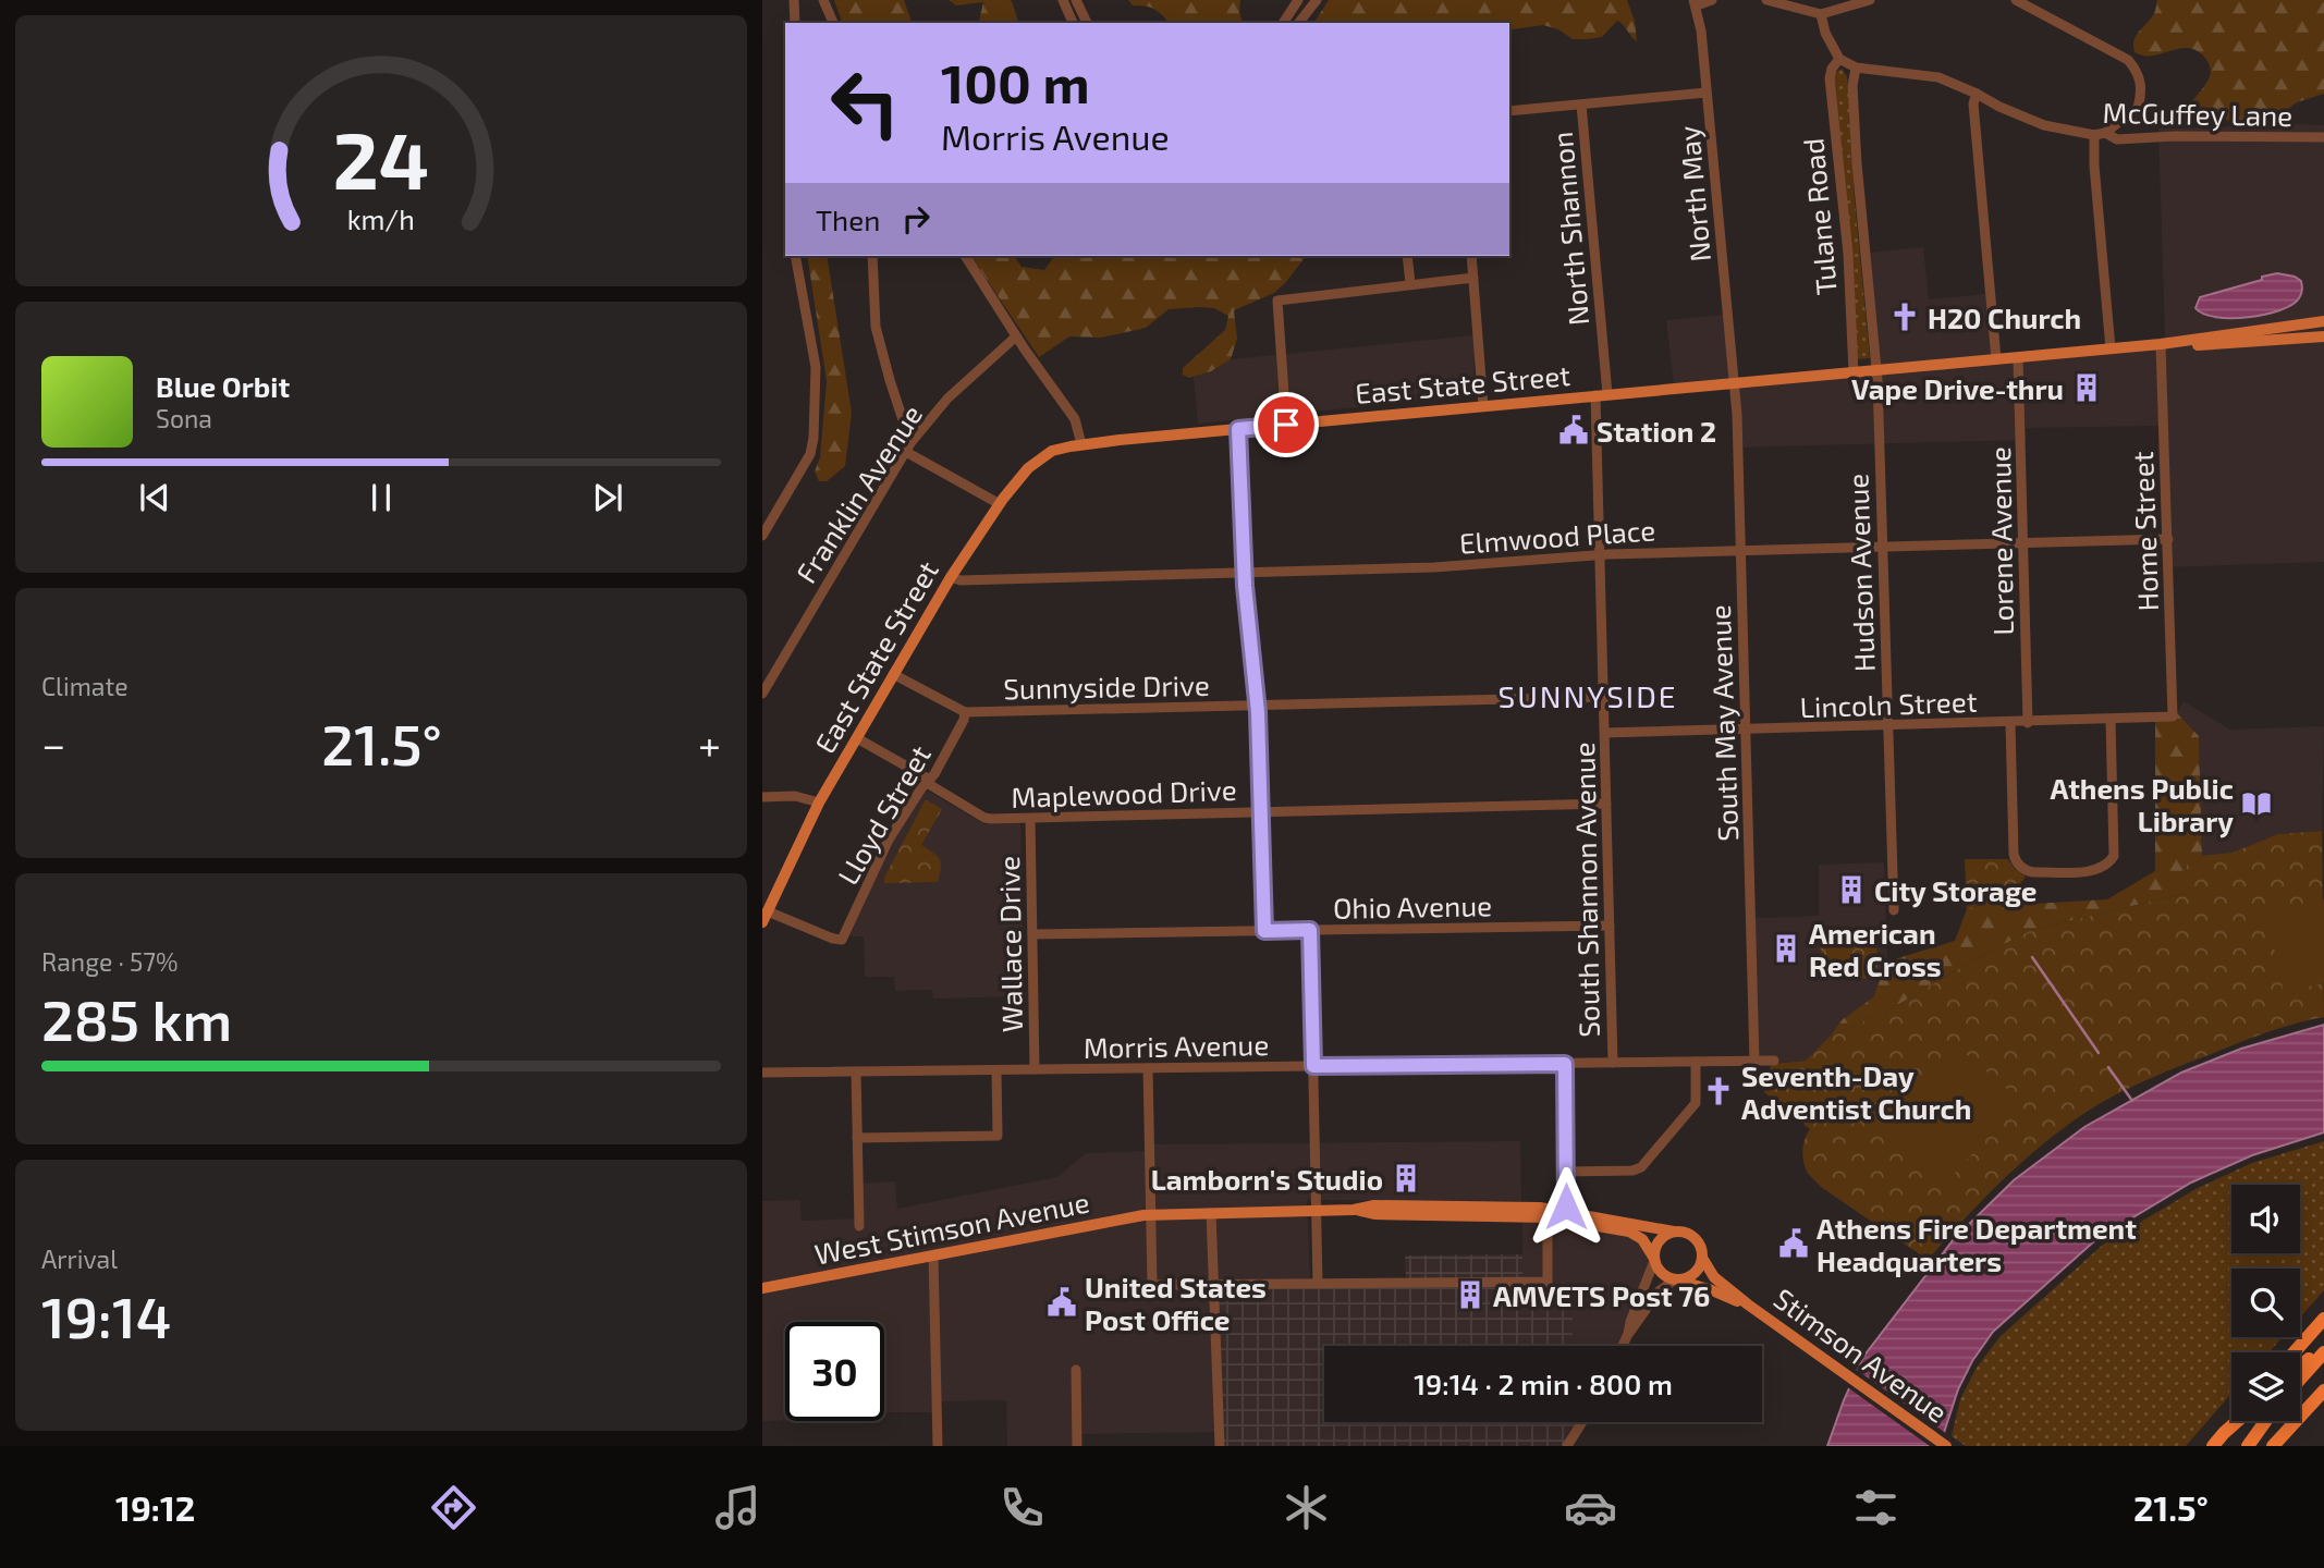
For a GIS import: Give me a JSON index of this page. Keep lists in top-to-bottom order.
{
  "streets": {
    "main road": ["East State Street", "West Stimson Avenue", "Stimson Avenue"],
    "street": [
      "McGuffey Lane",
      "North May",
      "Tulane Road",
      "North Shannon",
      "Franklin Avenue",
      "Home Street",
      "Elmwood Place",
      "Lorene Avenue",
      "Hudson Avenue",
      "Sunnyside Drive",
      "Lincoln Street",
      "South May Avenue",
      "Maplewood Drive",
      "Lloyd Street",
      "South Shannon Avenue",
      "Ohio Avenue",
      "Wallace Drive",
      "Morris Avenue"
    ]
  },
  "crossings": [
    ["McGuffey Lane", "Tulane Road"],
    ["North May", "East State Street"],
    ["North May", "South May Avenue"],
    ["Tulane Road", "East State Street"],
    ["Tulane Road", "Hudson Avenue"],
    ["North Shannon", "East State Street"],
    ["North Shannon", "South Shannon Avenue"],
    ["East State Street", "Home Street"],
    ["East State Street", "Elmwood Place"],
    ["East State Street", "Lorene Avenue"],
    ["East State Street", "Hudson Avenue"],
    ["East State Street", "Sunnyside Drive"],
    ["East State Street", "South May Avenue"],
    ["East State Street", "Maplewood Drive"],
    ["East State Street", "Lloyd Street"],
    ["East State Street", "South Shannon Avenue"],
    ["Home Street", "Elmwood Place"],
    ["Home Street", "Lincoln Street"],
    ["Elmwood Place", "Lorene Avenue"],
    ["Elmwood Place", "Hudson Avenue"],
    ["Elmwood Place", "South May Avenue"],
    ["Elmwood Place", "South Shannon Avenue"],
    ["Lorene Avenue", "Lincoln Street"],
    ["Hudson Avenue", "Lincoln Street"],
    ["Sunnyside Drive", "Lloyd Street"],
    ["Sunnyside Drive", "South Shannon Avenue"],
    ["Lincoln Street", "South May Avenue"],
    ["Lincoln Street", "South Shannon Avenue"],
    ["South May Avenue", "Morris Avenue"],
    ["Maplewood Drive", "Lloyd Street"],
    ["Maplewood Drive", "South Shannon Avenue"],
    ["Maplewood Drive", "Wallace Drive"],
    ["South Shannon Avenue", "Ohio Avenue"],
    ["South Shannon Avenue", "Morris Avenue"],
    ["Ohio Avenue", "Wallace Drive"],
    ["Wallace Drive", "Morris Avenue"]
  ],
  "districts": ["SUNNYSIDE"],
  "places": {
    "church": ["H20 Church", "Seventh-Day Adventist Church"],
    "building": [
      "Vape Drive-thru",
      "City Storage",
      "American Red Cross",
      "Lamborn's Studio",
      "AMVETS Post 76"
    ],
    "public building": ["Station 2", "Athens Fire Department Headquarters", "United States Post Office"],
    "library": ["Athens Public Library"]
  },
  "page": {
    "turn": ["100 m", "Morris Avenue"],
    "then": "Then",
    "song": ["Blue Orbit", "Sona"],
    "tile": [
      "Climate",
      ["Range · 57%", "285 km"],
      ["Arrival", "19:14"]
    ],
    "heat": ["−", "21.5°", "+"],
    "limit": "30",
    "trip": "19:14 · 2 min · 800 m",
    "tabs": ["19:12", "21.5°"],
    "gauge": ["24", "km/h"]
  }
}
